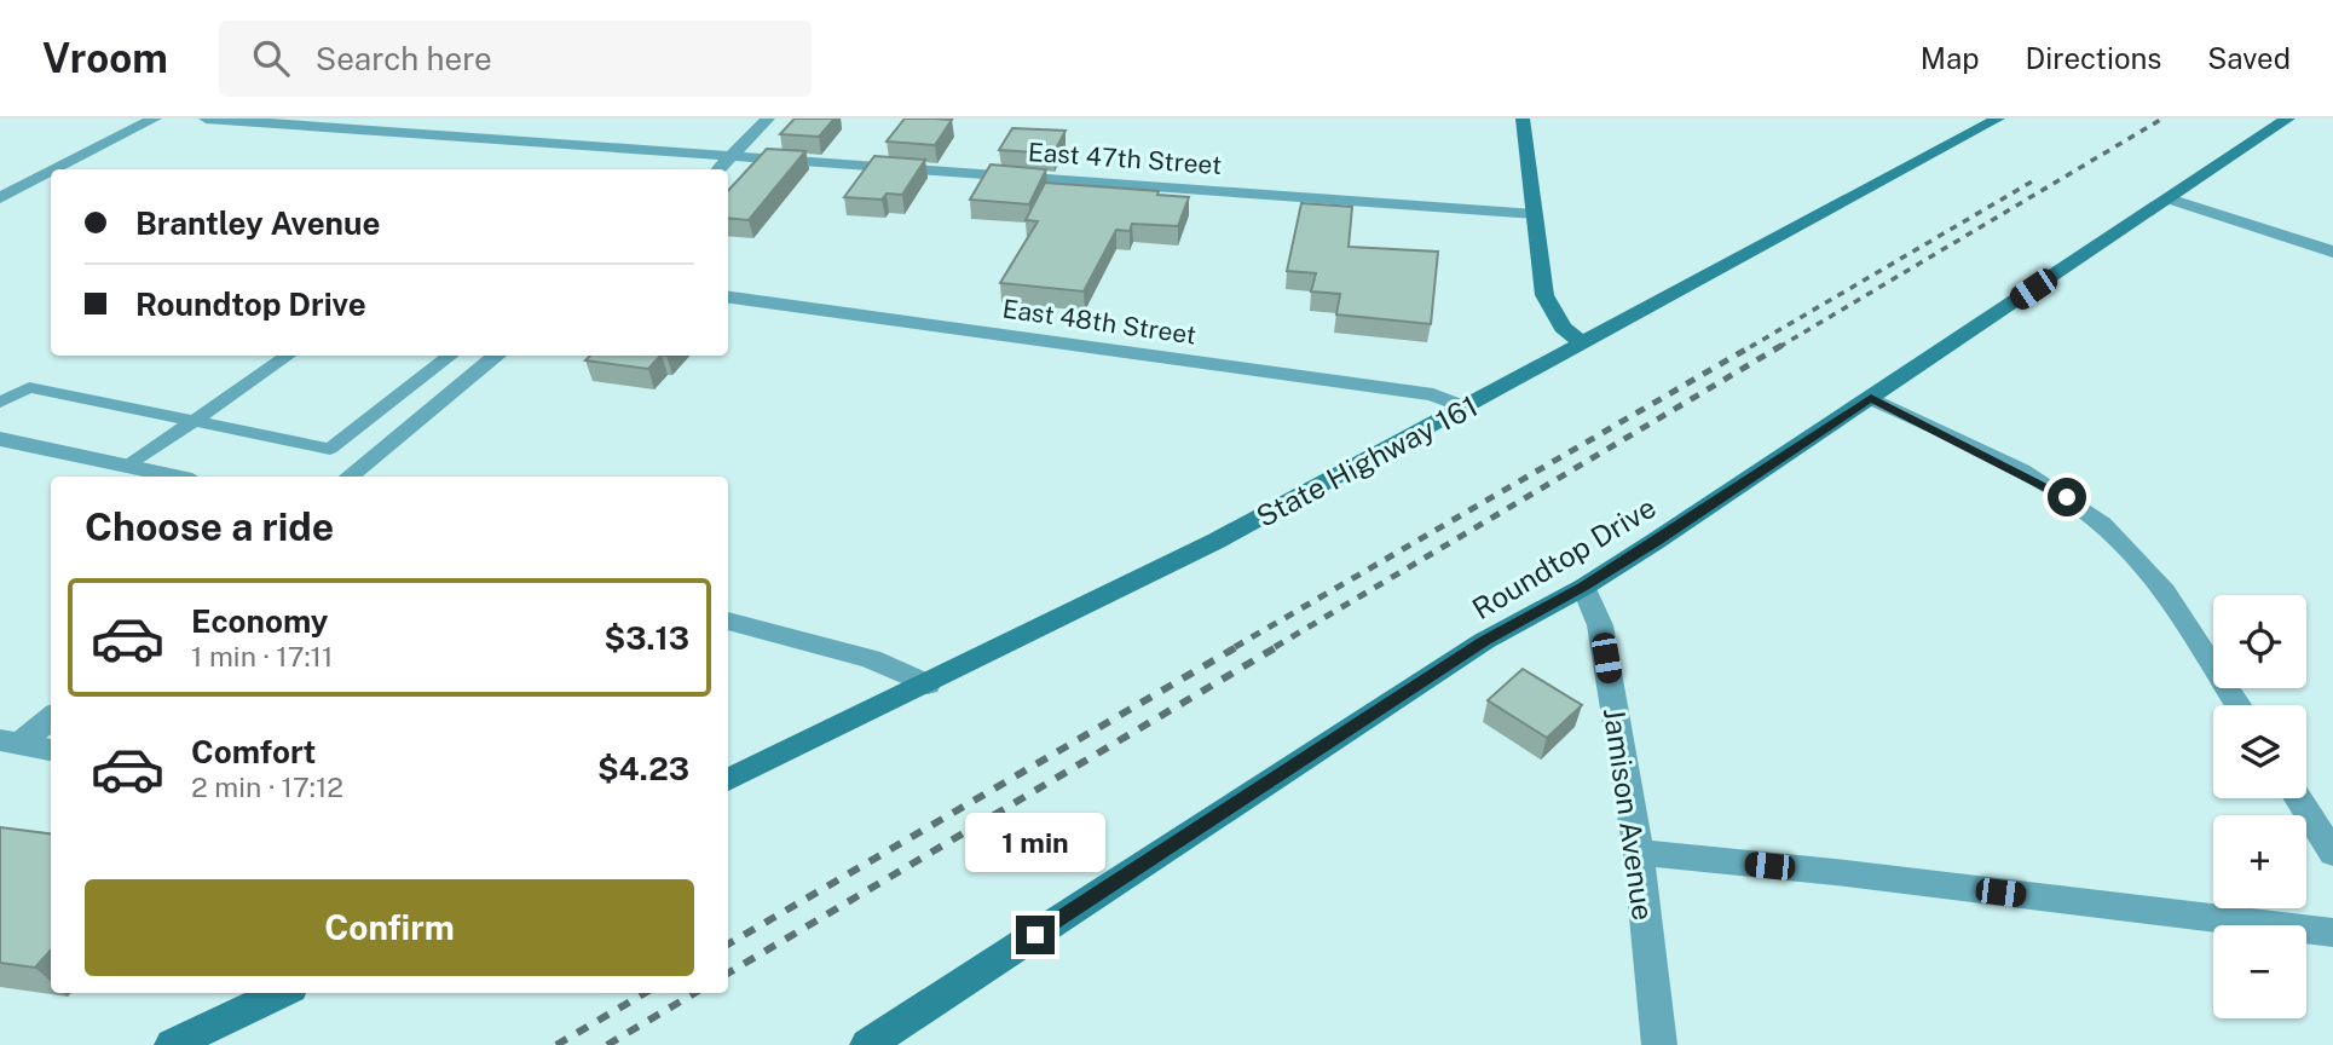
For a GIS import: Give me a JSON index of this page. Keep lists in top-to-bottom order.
{
  "streets": {
    "street": [
      "East 47th Street",
      "East 48th Street",
      "State Highway 161",
      "Roundtop Drive",
      "Jamison Avenue"
    ]
  },
  "crossings": [
    ["East 48th Street", "State Highway 161"],
    ["Roundtop Drive", "Jamison Avenue"]
  ],
  "page": {
    "header": "Vroom",
    "search": "Search here",
    "nav": ["Map", "Directions", "Saved"],
    "banner": ["Brantley Avenue", "Roundtop Drive"],
    "heading": "Choose a ride",
    "list": [
      {
        "name": "Economy",
        "note": "1 min · 17:11",
        "value": "$3.13"
      },
      {
        "name": "Comfort",
        "note": "2 min · 17:12",
        "value": "$4.23"
      }
    ],
    "map_buttons": ["+", "−"],
    "bubble": "1 min",
    "buttons": "Confirm"
  }
}
